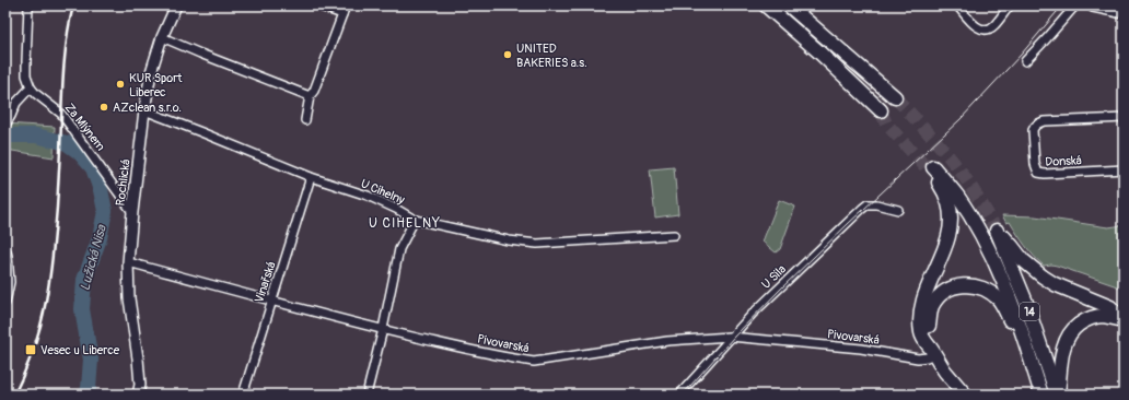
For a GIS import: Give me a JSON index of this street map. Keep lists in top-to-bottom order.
{
  "streets": {
    "highway": ["14"],
    "street": [
      "Za Mlýnem",
      "Donská",
      "Rochlická",
      "U Cihelny",
      "U Sila",
      "Vinařská",
      "Pivovarská"
    ]
  },
  "crossings": [
    ["Za Mlýnem", "Rochlická"],
    ["Rochlická", "U Cihelny"],
    ["Rochlická", "Pivovarská"],
    ["U Cihelny", "Vinařská"],
    ["U Sila", "Pivovarská"],
    ["Vinařská", "Pivovarská"],
    ["14", "Pivovarská"]
  ],
  "districts": ["U CIHELNY"],
  "water": ["Lužická Nisa"],
  "places": {
    "other": ["UNITED BAKERIES a.s.", "KUR Sport Liberec", "AZclean s.r.o."],
    "transit": ["Vesec u Liberce"]
  }
}
